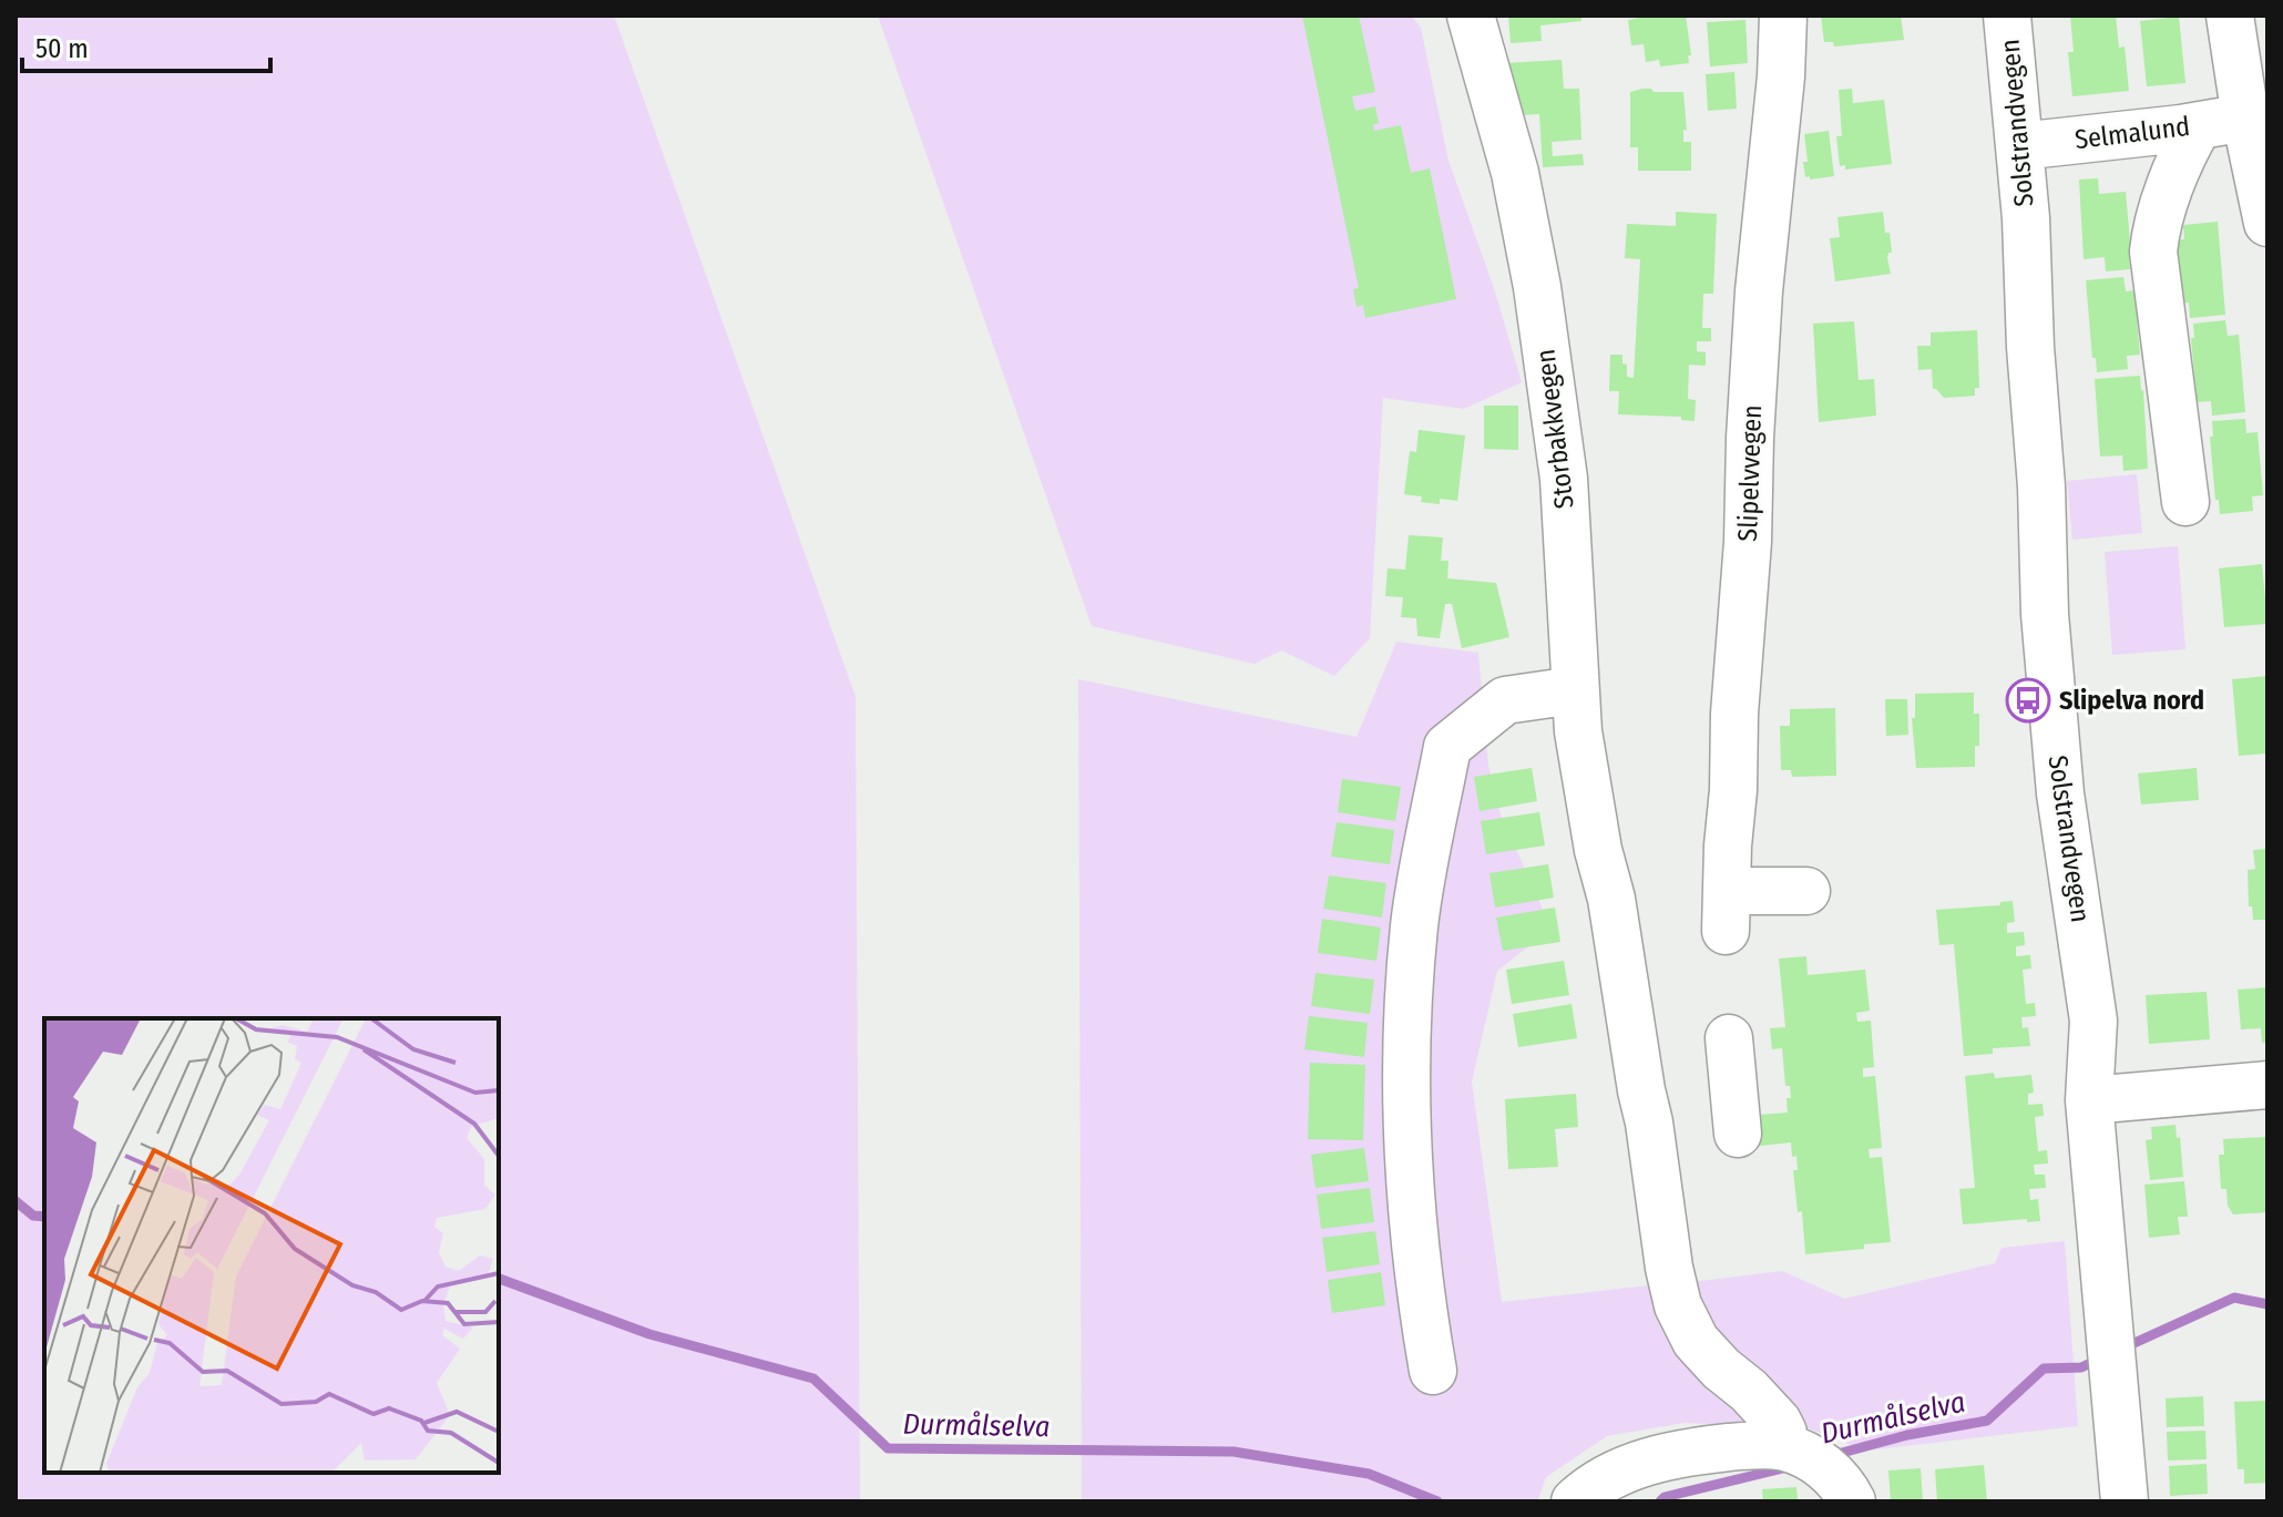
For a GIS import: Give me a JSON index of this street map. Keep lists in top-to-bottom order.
{
  "streets": {
    "street": [
      "Solstrandvegen",
      "Selmalund",
      "Storbakkvegen",
      "Slipelvvegen"
    ]
  },
  "crossings": [
    ["Solstrandvegen", "Selmalund"]
  ],
  "water": ["Durmålselva"],
  "places": {
    "bus stop": ["Slipelva nord"]
  },
  "scale_bar": "50 m"
}
